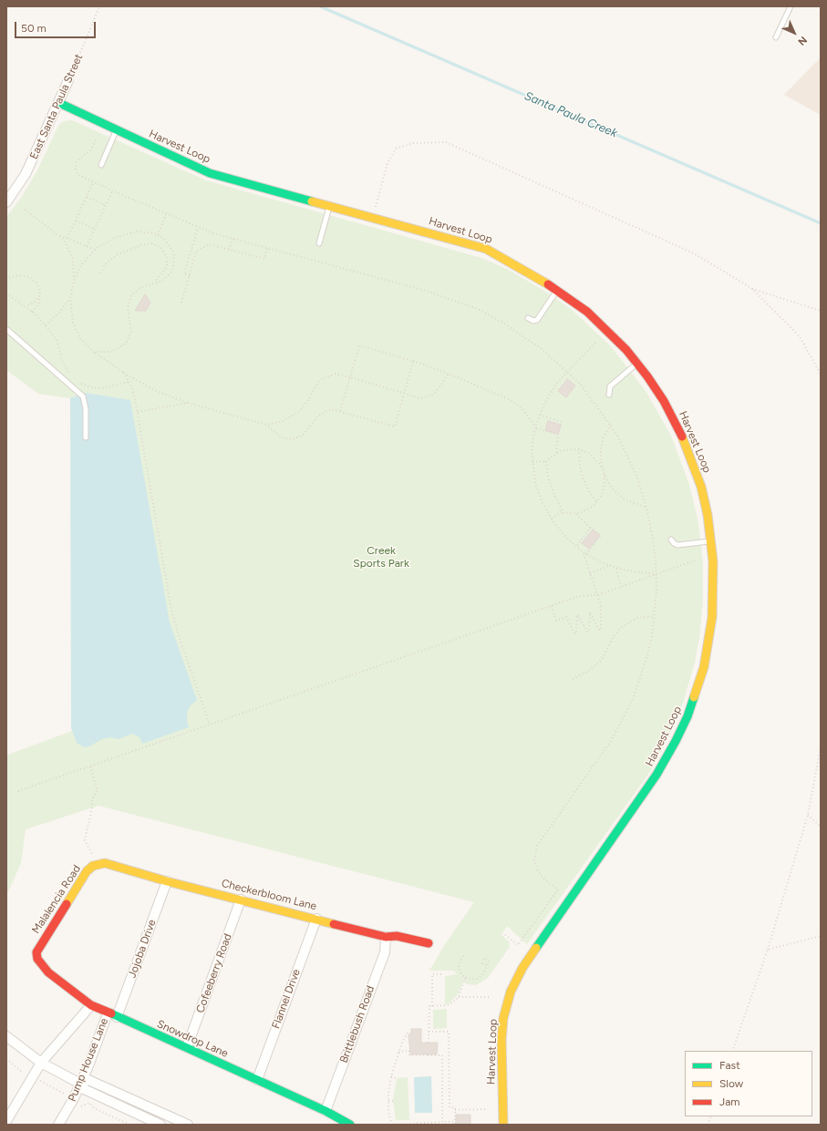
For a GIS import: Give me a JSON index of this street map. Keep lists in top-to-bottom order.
{
  "streets": {
    "street": [
      "East Santa Paula Street",
      "Harvest Loop",
      "Checkerbloom Lane",
      "Malalencia Road",
      "Jojoba Drive",
      "Cofeeberry Road",
      "Flannel Drive",
      "Brittlebush Road",
      "Snowdrop Lane",
      "Pump House Lane"
    ]
  },
  "crossings": [
    ["East Santa Paula Street", "Harvest Loop"],
    ["Checkerbloom Lane", "Malalencia Road"],
    ["Checkerbloom Lane", "Jojoba Drive"],
    ["Checkerbloom Lane", "Cofeeberry Road"],
    ["Checkerbloom Lane", "Flannel Drive"],
    ["Checkerbloom Lane", "Brittlebush Road"],
    ["Malalencia Road", "Snowdrop Lane"],
    ["Jojoba Drive", "Snowdrop Lane"],
    ["Cofeeberry Road", "Snowdrop Lane"],
    ["Flannel Drive", "Snowdrop Lane"],
    ["Brittlebush Road", "Snowdrop Lane"],
    ["Snowdrop Lane", "Pump House Lane"]
  ],
  "water": ["Santa Paula Creek"],
  "parks": ["Creek Sports Park"],
  "legend": ["Fast", "Slow", "Jam"],
  "scale_bar": "50 m",
  "north": "bottom right"
}
